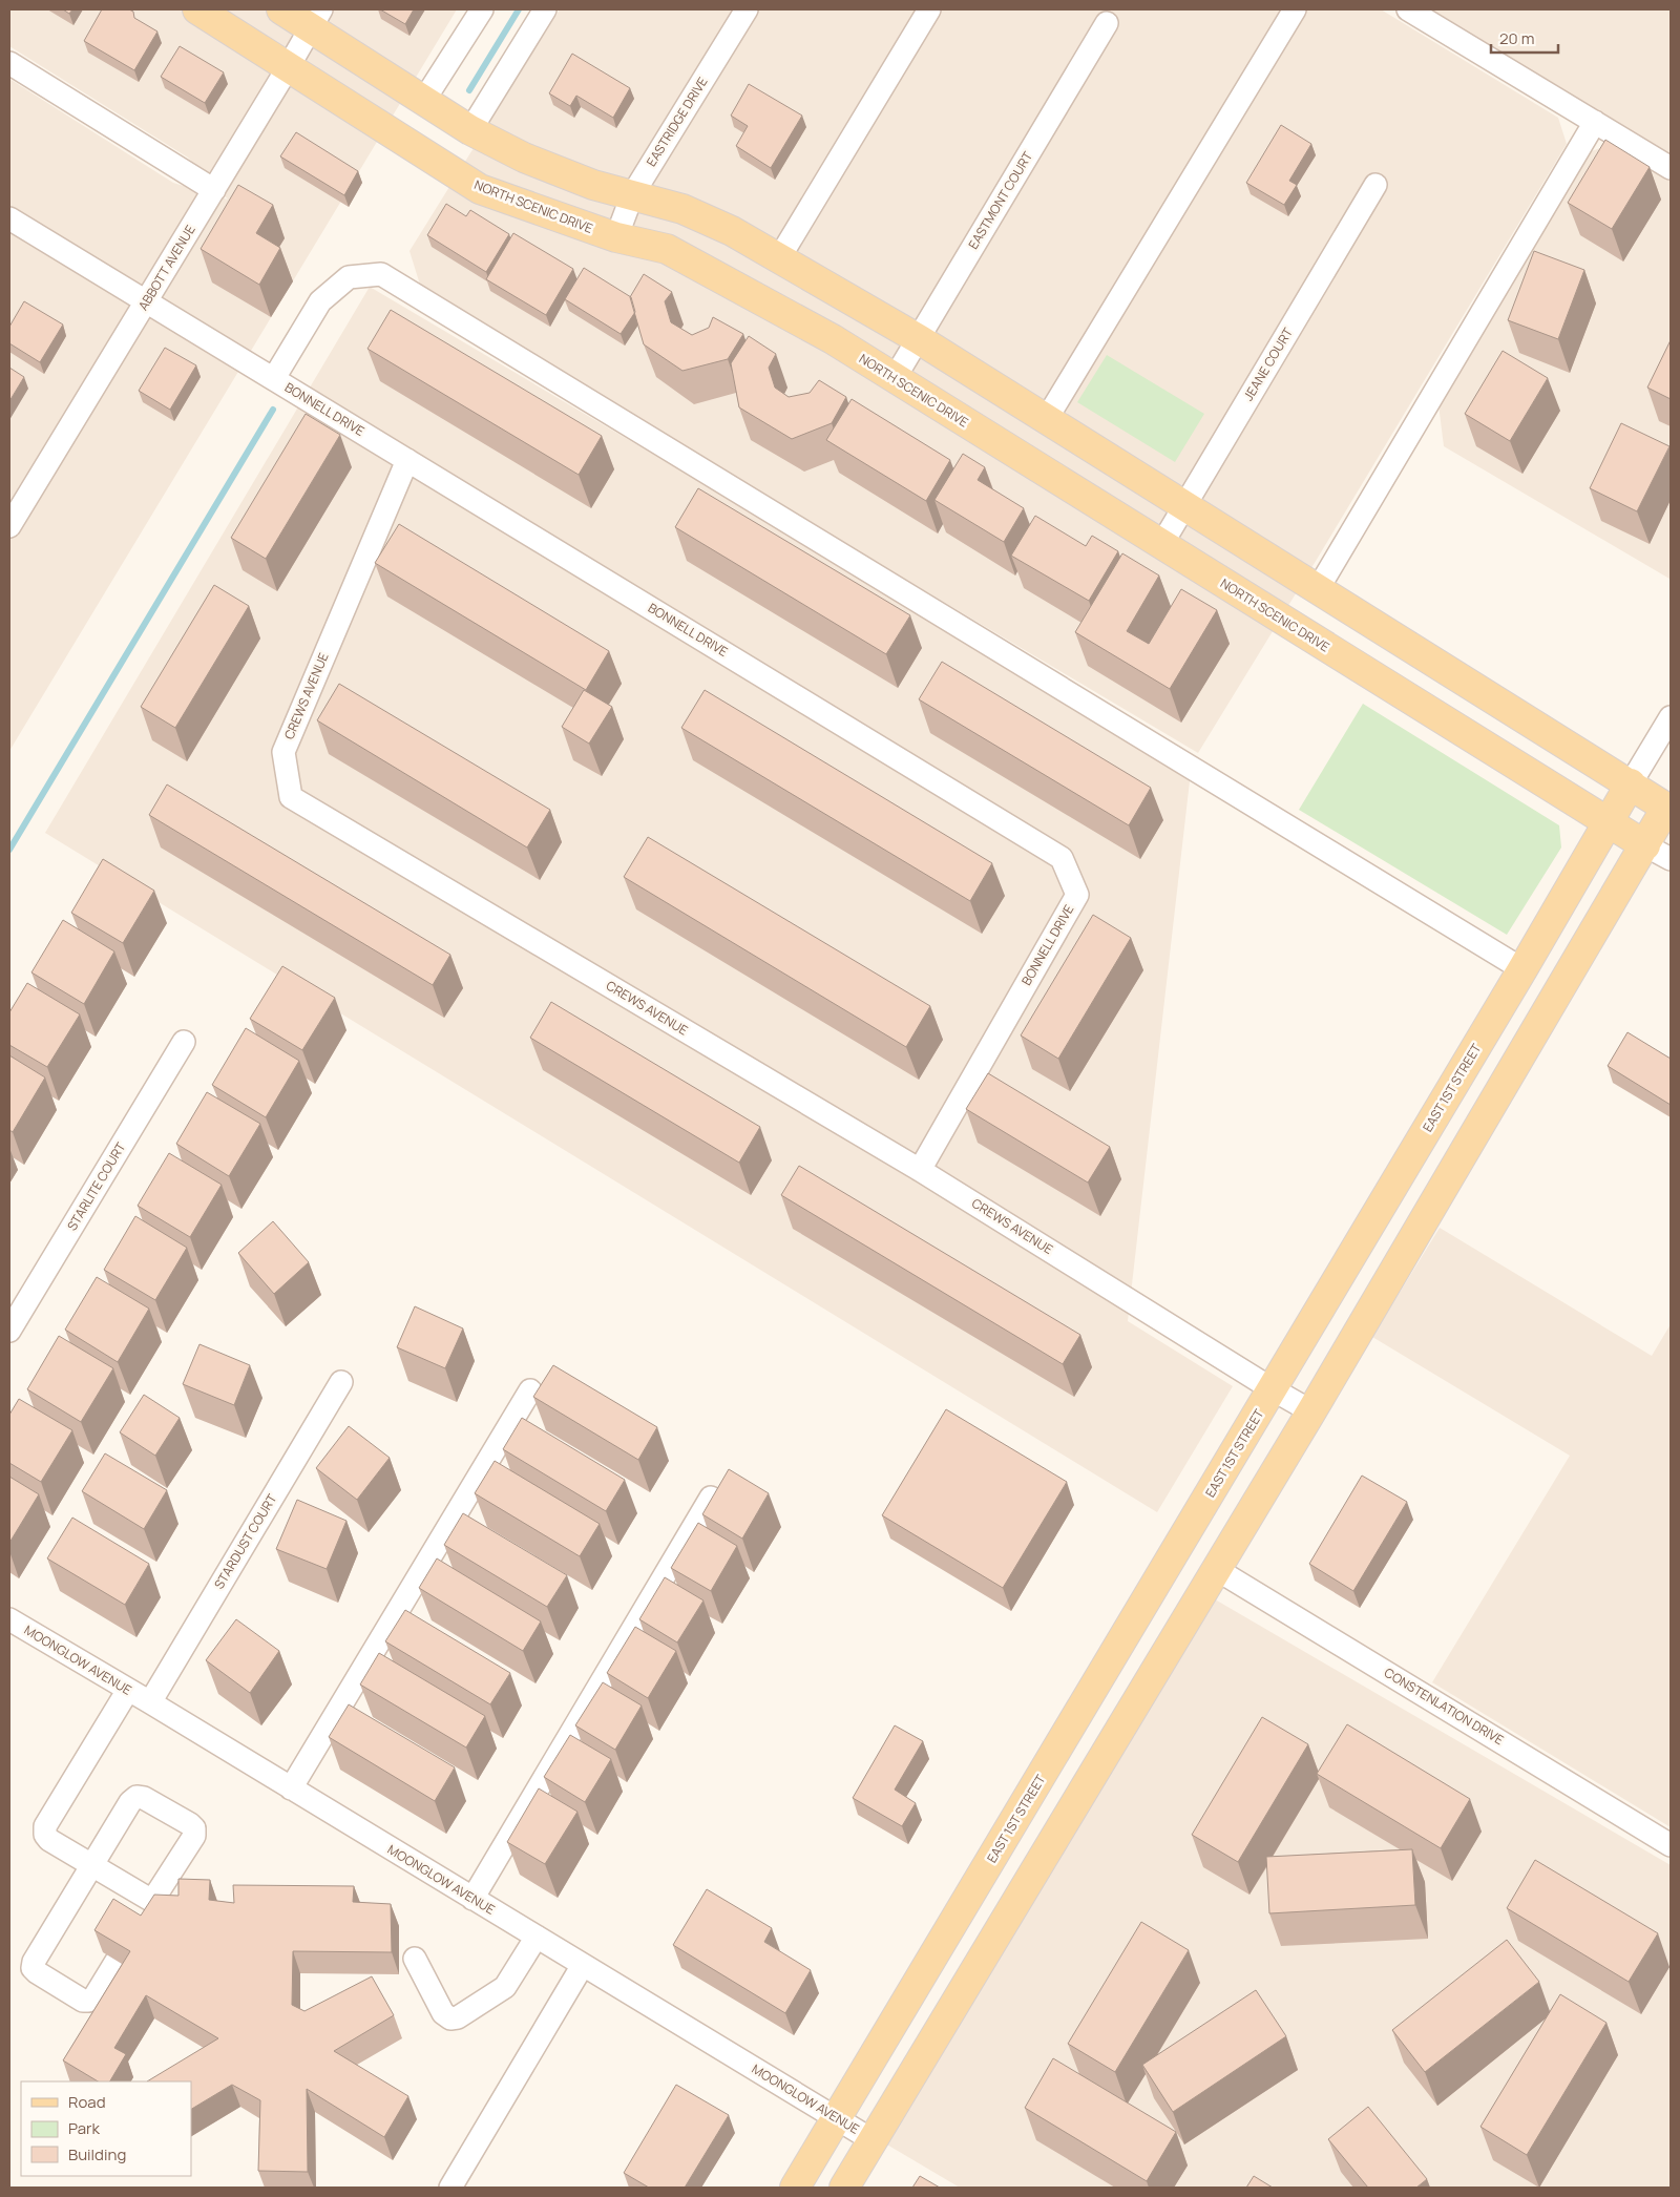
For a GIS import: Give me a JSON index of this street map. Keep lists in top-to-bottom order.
{
  "streets": {
    "main road": ["NORTH SCENIC DRIVE", "EAST 1ST STREET"],
    "street": [
      "EASTRIDGE DRIVE",
      "EASTMONT COURT",
      "ABBOTT AVENUE",
      "JEANE COURT",
      "BONNELL DRIVE",
      "CREWS AVENUE",
      "STARLITE COURT",
      "STARDUST COURT",
      "MOONGLOW AVENUE",
      "CONSTENLATION DRIVE"
    ]
  },
  "crossings": [
    ["EASTRIDGE DRIVE", "NORTH SCENIC DRIVE"],
    ["EASTMONT COURT", "NORTH SCENIC DRIVE"],
    ["NORTH SCENIC DRIVE", "ABBOTT AVENUE"],
    ["NORTH SCENIC DRIVE", "JEANE COURT"],
    ["NORTH SCENIC DRIVE", "EAST 1ST STREET"],
    ["ABBOTT AVENUE", "BONNELL DRIVE"],
    ["BONNELL DRIVE", "CREWS AVENUE"],
    ["CREWS AVENUE", "EAST 1ST STREET"],
    ["EAST 1ST STREET", "MOONGLOW AVENUE"],
    ["STARDUST COURT", "MOONGLOW AVENUE"]
  ],
  "legend": ["Road", "Park", "Building"],
  "scale_bar": "20 m"
}
